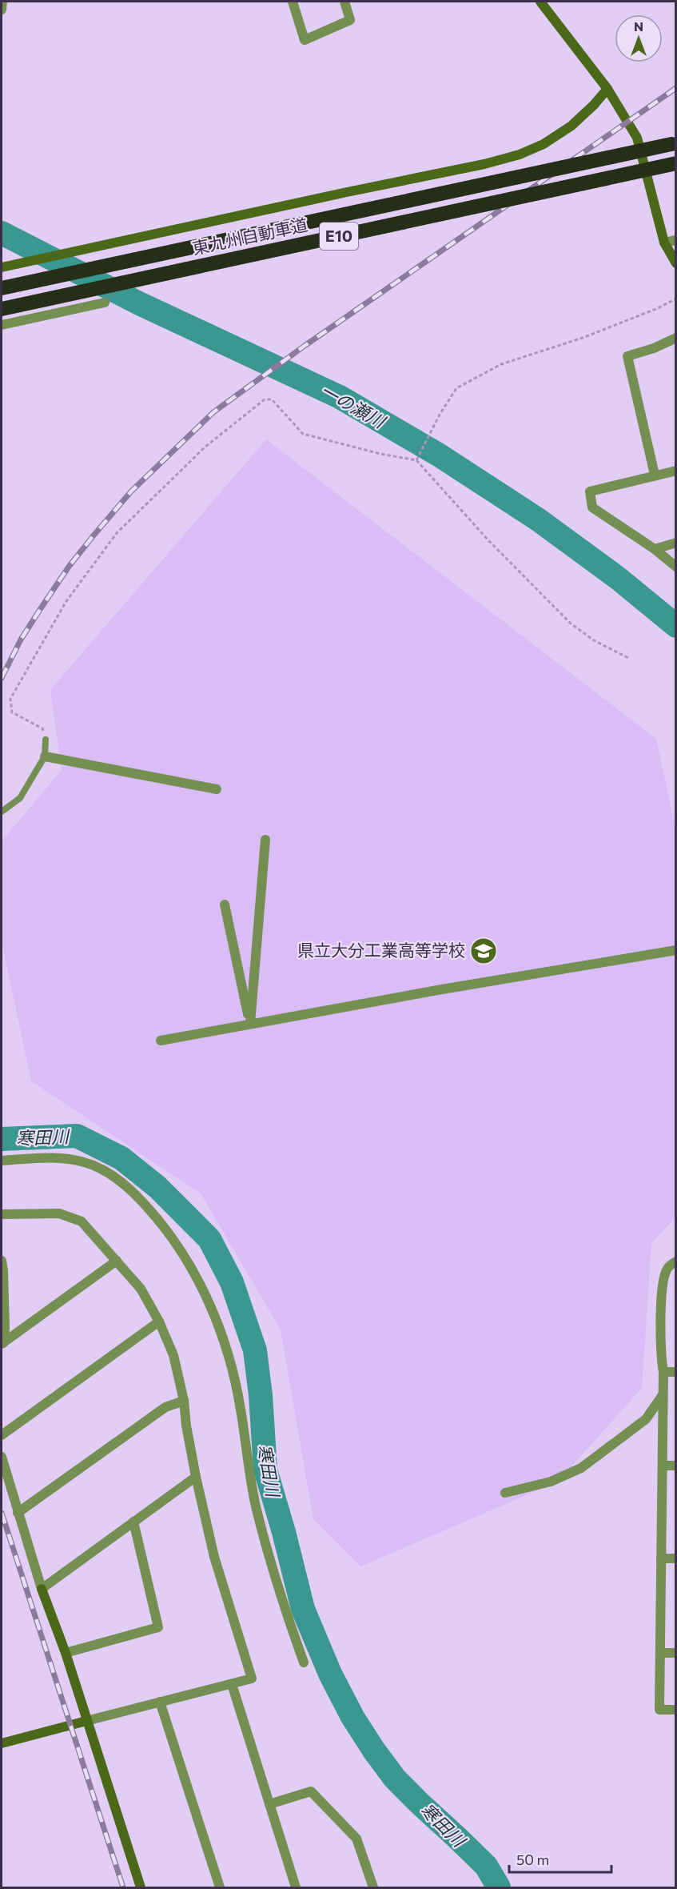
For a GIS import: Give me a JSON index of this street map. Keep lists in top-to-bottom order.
{
  "streets": {
    "highway": ["E10", "東九州自動車道"]
  },
  "water": ["一の瀬川", "寒田川"],
  "places": {
    "school or university": ["県立大分工業高等学校"]
  },
  "scale_bar": "50 m",
  "north": "top"
}
